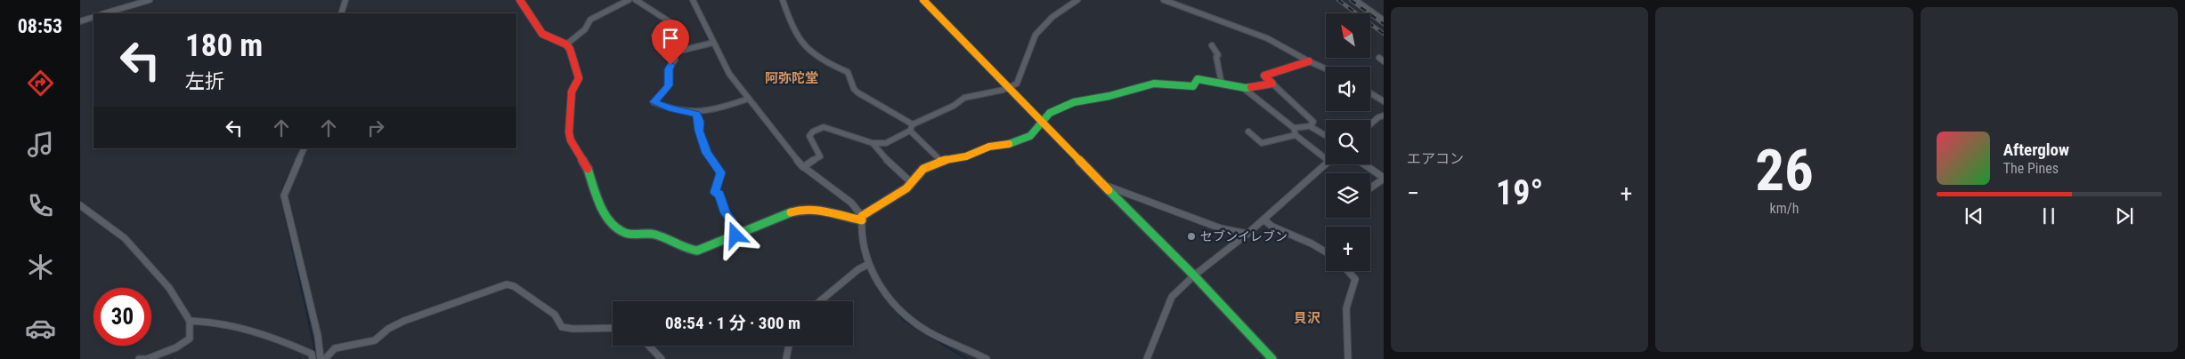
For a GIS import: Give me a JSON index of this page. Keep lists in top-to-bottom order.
{
  "districts": ["阿弥陀堂", "貝沢"],
  "places": ["セブンイレブン"],
  "north": "top left",
  "page": {
    "tabs": "08:53",
    "tile": [
      "エアコン",
      ["26", "km/h"]
    ],
    "map_buttons": "+",
    "turn": ["180 m", "左折"],
    "song": ["Afterglow", "The Pines"],
    "heat": ["−", "19°", "+"],
    "limit": "30",
    "trip": "08:54 · 1 分 · 300 m"
  }
}
